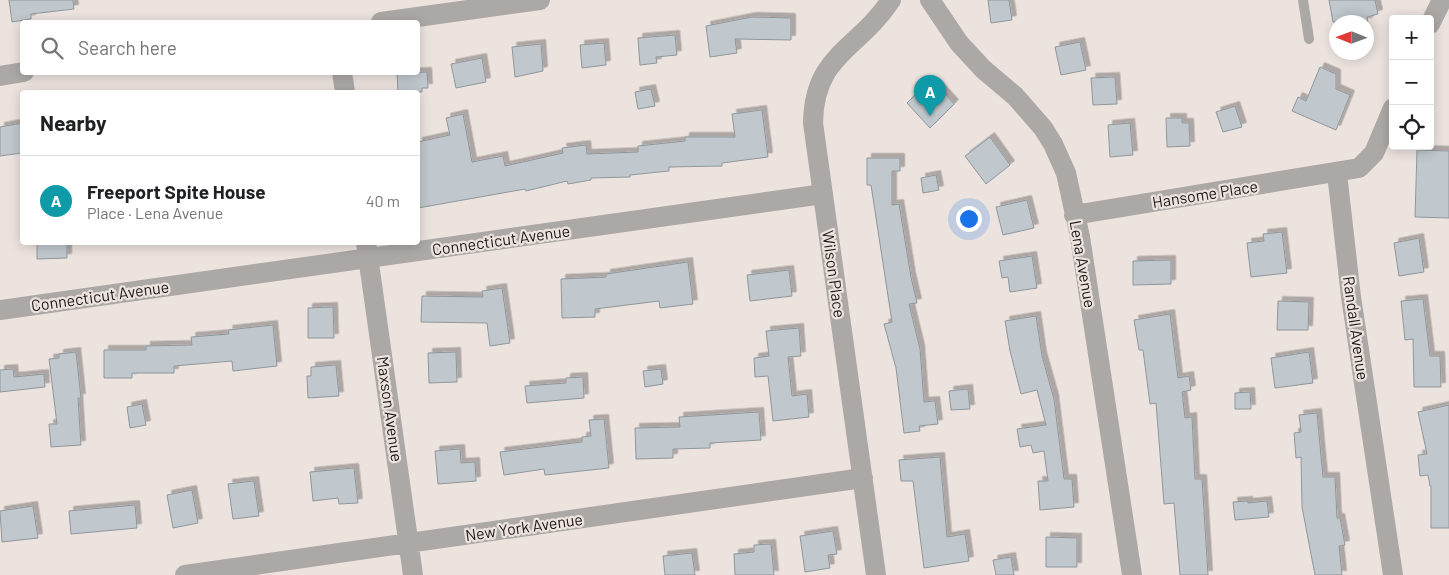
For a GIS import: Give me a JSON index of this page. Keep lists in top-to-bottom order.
{
  "streets": {
    "street": [
      "Hansome Place",
      "Connecticut Avenue",
      "Lena Avenue",
      "Wilson Place",
      "Randall Avenue",
      "Maxson Avenue",
      "New York Avenue"
    ]
  },
  "crossings": [
    ["Hansome Place", "Lena Avenue"],
    ["Hansome Place", "Randall Avenue"],
    ["Connecticut Avenue", "Wilson Place"],
    ["Connecticut Avenue", "Maxson Avenue"],
    ["Wilson Place", "New York Avenue"],
    ["Maxson Avenue", "New York Avenue"]
  ],
  "north": "left",
  "page": {
    "map_buttons": ["+", "−"],
    "search": "Search here",
    "pins": "A",
    "heading": "Nearby",
    "list": [
      {
        "mark": "A",
        "name": "Freeport Spite House",
        "note": "Place · Lena Avenue",
        "value": "40 m"
      }
    ]
  }
}
